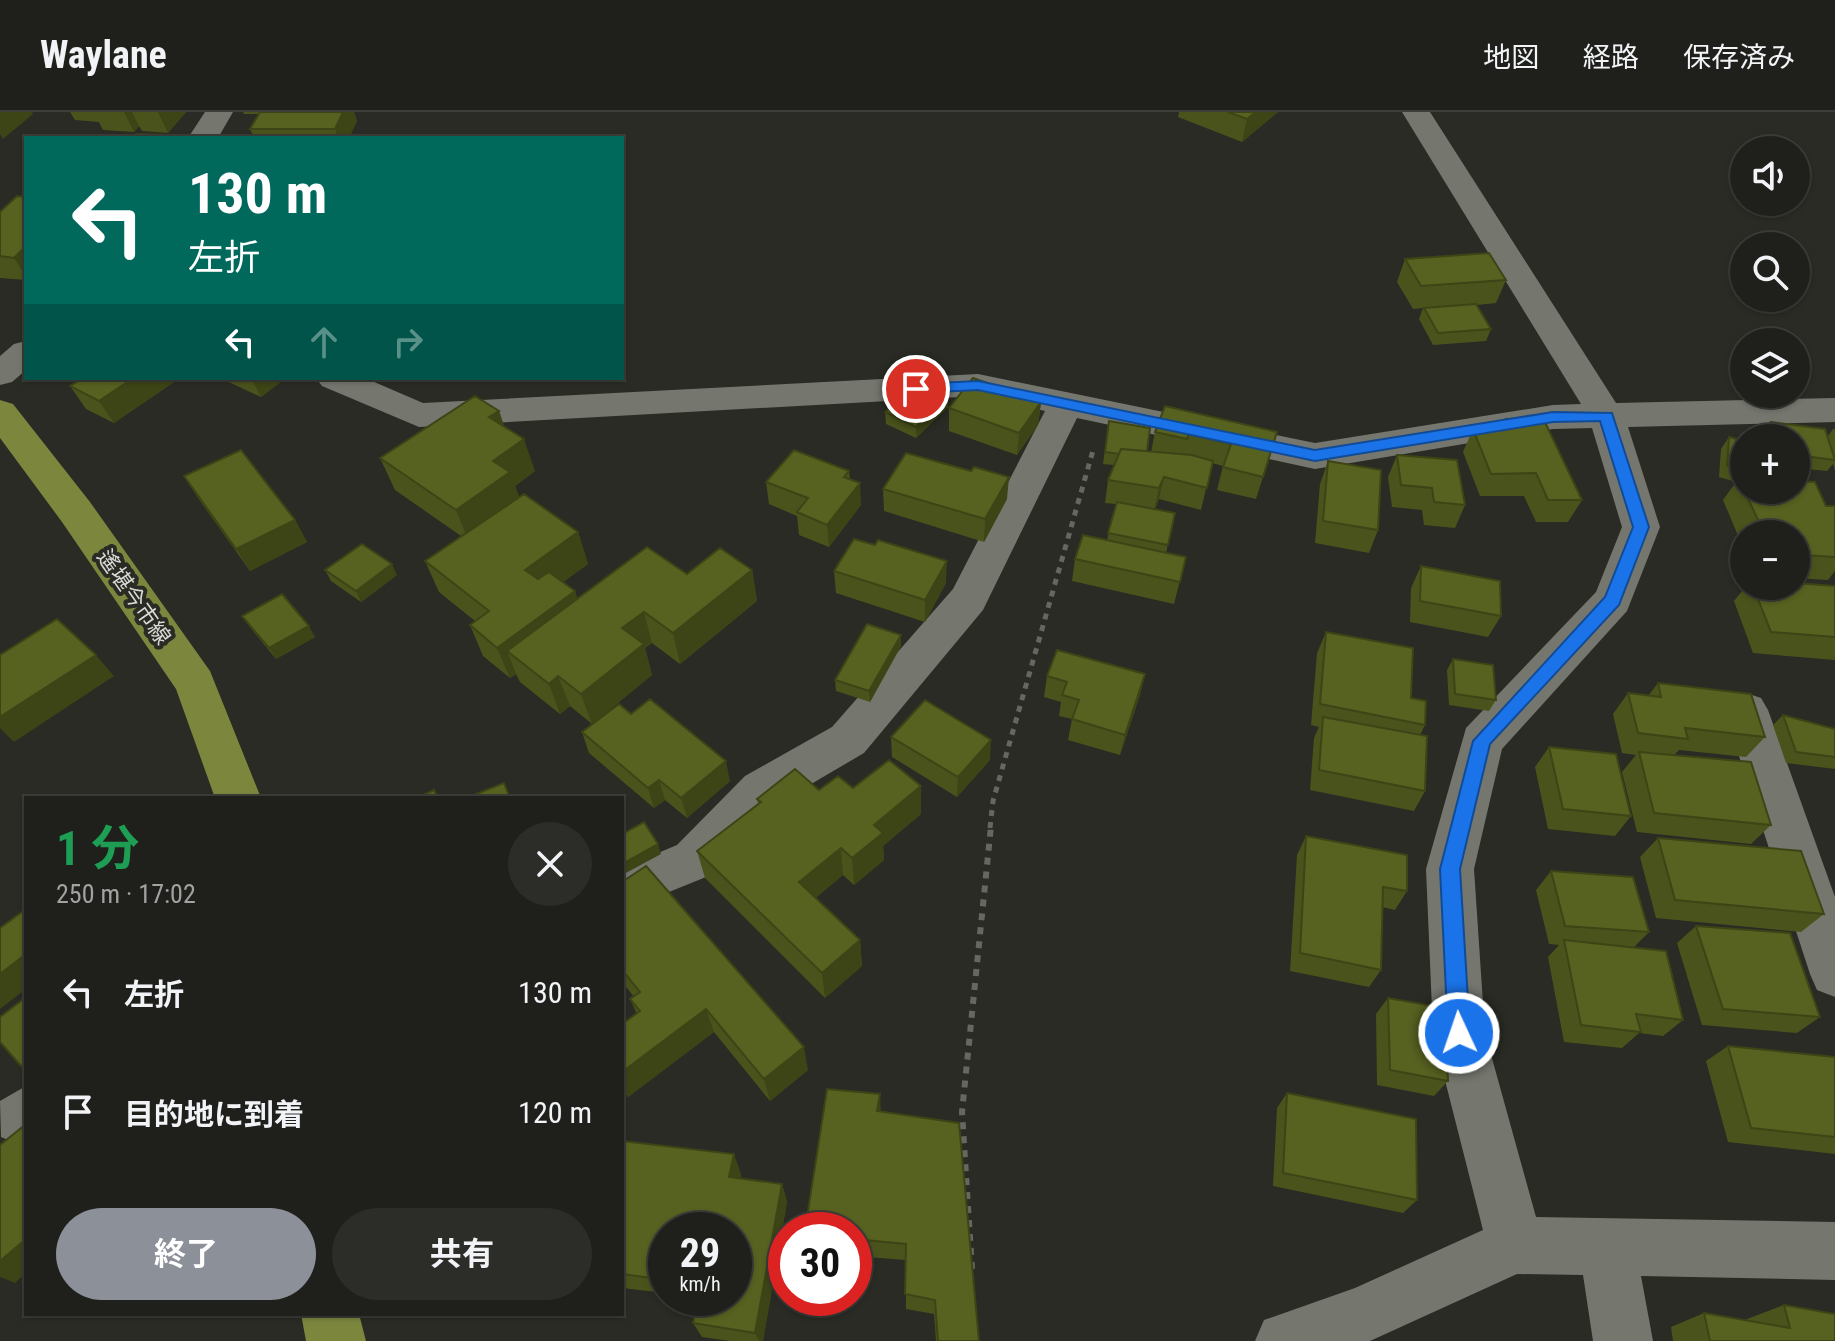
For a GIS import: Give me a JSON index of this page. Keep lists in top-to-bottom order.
{
  "streets": {
    "main road": ["遙堪今市線"]
  },
  "page": {
    "header": "Waylane",
    "nav": ["地図", "経路", "保存済み"],
    "map_buttons": ["+", "−"],
    "turn": ["130 m", "左折"],
    "heading": ["1 分", "250 m · 17:02"],
    "list": [
      {
        "name": "左折",
        "value": "130 m"
      },
      {
        "name": "目的地に到着",
        "value": "120 m"
      }
    ],
    "buttons": ["終了", "共有"],
    "speed": "29 km/h",
    "limit": "30"
  }
}
